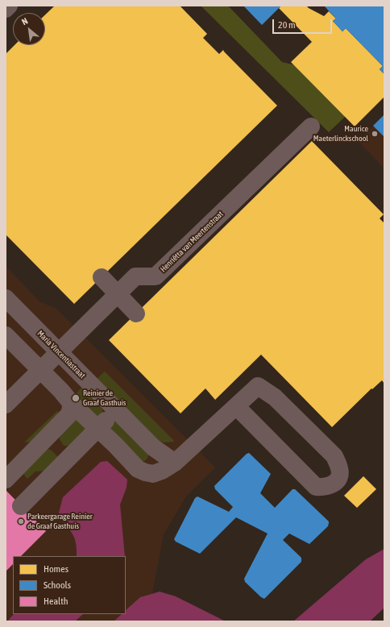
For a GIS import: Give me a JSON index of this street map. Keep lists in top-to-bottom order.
{
  "streets": {
    "street": ["Henriëtta van Meertenstraat", "Maria Vincentiastraat"]
  },
  "crossings": [
    ["Henriëtta van Meertenstraat", "Maria Vincentiastraat"]
  ],
  "places": ["Maurice Maeterlinckschool", "Reinier de Graaf Gasthuis", "Parkeergarage Reinier de Graaf Gasthuis"],
  "legend": ["Homes", "Schools", "Health"],
  "scale_bar": "20 m",
  "north": "top left"
}
